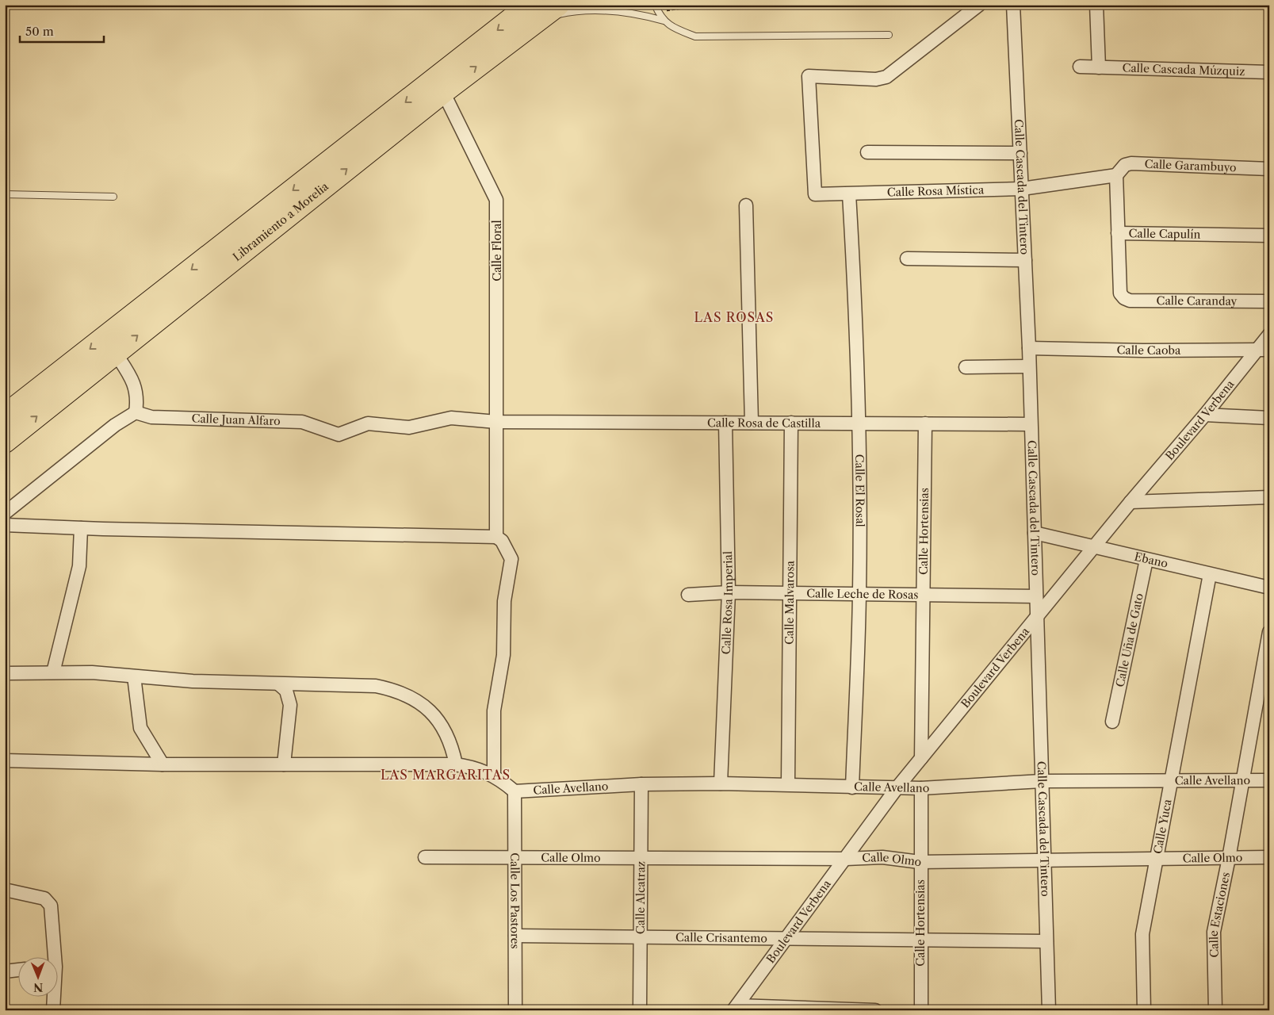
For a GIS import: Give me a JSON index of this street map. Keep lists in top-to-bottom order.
{
  "streets": {
    "highway": ["Libramiento a Morelia"],
    "street": [
      "Calle Cascada Múzquiz",
      "Calle Garambuyo",
      "Calle Cascada del Tintero",
      "Calle Rosa Mística",
      "Calle Capulín",
      "Calle Floral",
      "Calle Caranday",
      "Calle Caoba",
      "Calle Juan Alfaro",
      "Boulevard Verbena",
      "Calle Rosa de Castilla",
      "Calle El Rosal",
      "Calle Hortensias",
      "Ebano",
      "Calle Leche de Rosas",
      "Calle Rosa Imperial",
      "Calle Malvarosa",
      "Calle Uña de Gato",
      "Calle Avellano",
      "Calle Yuca",
      "Calle Olmo",
      "Calle Alcatraz",
      "Calle Los Pastores",
      "Calle Estaciones",
      "Calle Crisantemo"
    ]
  },
  "crossings": [
    ["Calle Garambuyo", "Calle Capulín"],
    ["Calle Cascada del Tintero", "Calle Rosa Mística"],
    ["Calle Cascada del Tintero", "Calle Caoba"],
    ["Calle Cascada del Tintero", "Boulevard Verbena"],
    ["Calle Cascada del Tintero", "Calle Rosa de Castilla"],
    ["Calle Cascada del Tintero", "Ebano"],
    ["Calle Cascada del Tintero", "Calle Leche de Rosas"],
    ["Calle Cascada del Tintero", "Calle Avellano"],
    ["Calle Cascada del Tintero", "Calle Olmo"],
    ["Calle Cascada del Tintero", "Calle Crisantemo"],
    ["Calle Rosa Mística", "Calle El Rosal"],
    ["Libramiento a Morelia", "Calle Floral"],
    ["Calle Capulín", "Calle Caranday"],
    ["Calle Floral", "Calle Juan Alfaro"],
    ["Calle Floral", "Calle Rosa de Castilla"],
    ["Calle Caoba", "Boulevard Verbena"],
    ["Calle Juan Alfaro", "Calle Rosa de Castilla"],
    ["Boulevard Verbena", "Calle Hortensias"],
    ["Boulevard Verbena", "Ebano"],
    ["Boulevard Verbena", "Calle Avellano"],
    ["Boulevard Verbena", "Calle Olmo"],
    ["Boulevard Verbena", "Calle Crisantemo"],
    ["Calle Rosa de Castilla", "Calle El Rosal"],
    ["Calle Rosa de Castilla", "Calle Hortensias"],
    ["Calle Rosa de Castilla", "Calle Rosa Imperial"],
    ["Calle Rosa de Castilla", "Calle Malvarosa"],
    ["Calle El Rosal", "Calle Leche de Rosas"],
    ["Calle El Rosal", "Calle Avellano"],
    ["Calle Hortensias", "Calle Leche de Rosas"],
    ["Calle Hortensias", "Calle Avellano"],
    ["Calle Hortensias", "Calle Olmo"],
    ["Calle Hortensias", "Calle Crisantemo"],
    ["Ebano", "Calle Uña de Gato"],
    ["Ebano", "Calle Yuca"],
    ["Calle Leche de Rosas", "Calle Rosa Imperial"],
    ["Calle Leche de Rosas", "Calle Malvarosa"],
    ["Calle Rosa Imperial", "Calle Avellano"],
    ["Calle Malvarosa", "Calle Avellano"],
    ["Calle Avellano", "Calle Yuca"],
    ["Calle Avellano", "Calle Alcatraz"],
    ["Calle Avellano", "Calle Los Pastores"],
    ["Calle Avellano", "Calle Estaciones"],
    ["Calle Yuca", "Calle Olmo"],
    ["Calle Olmo", "Calle Alcatraz"],
    ["Calle Olmo", "Calle Los Pastores"],
    ["Calle Olmo", "Calle Estaciones"],
    ["Calle Alcatraz", "Calle Crisantemo"],
    ["Calle Los Pastores", "Calle Crisantemo"]
  ],
  "districts": ["LAS ROSAS", "LAS MARGARITAS"],
  "scale_bar": "50 m",
  "north": "bottom"
}
